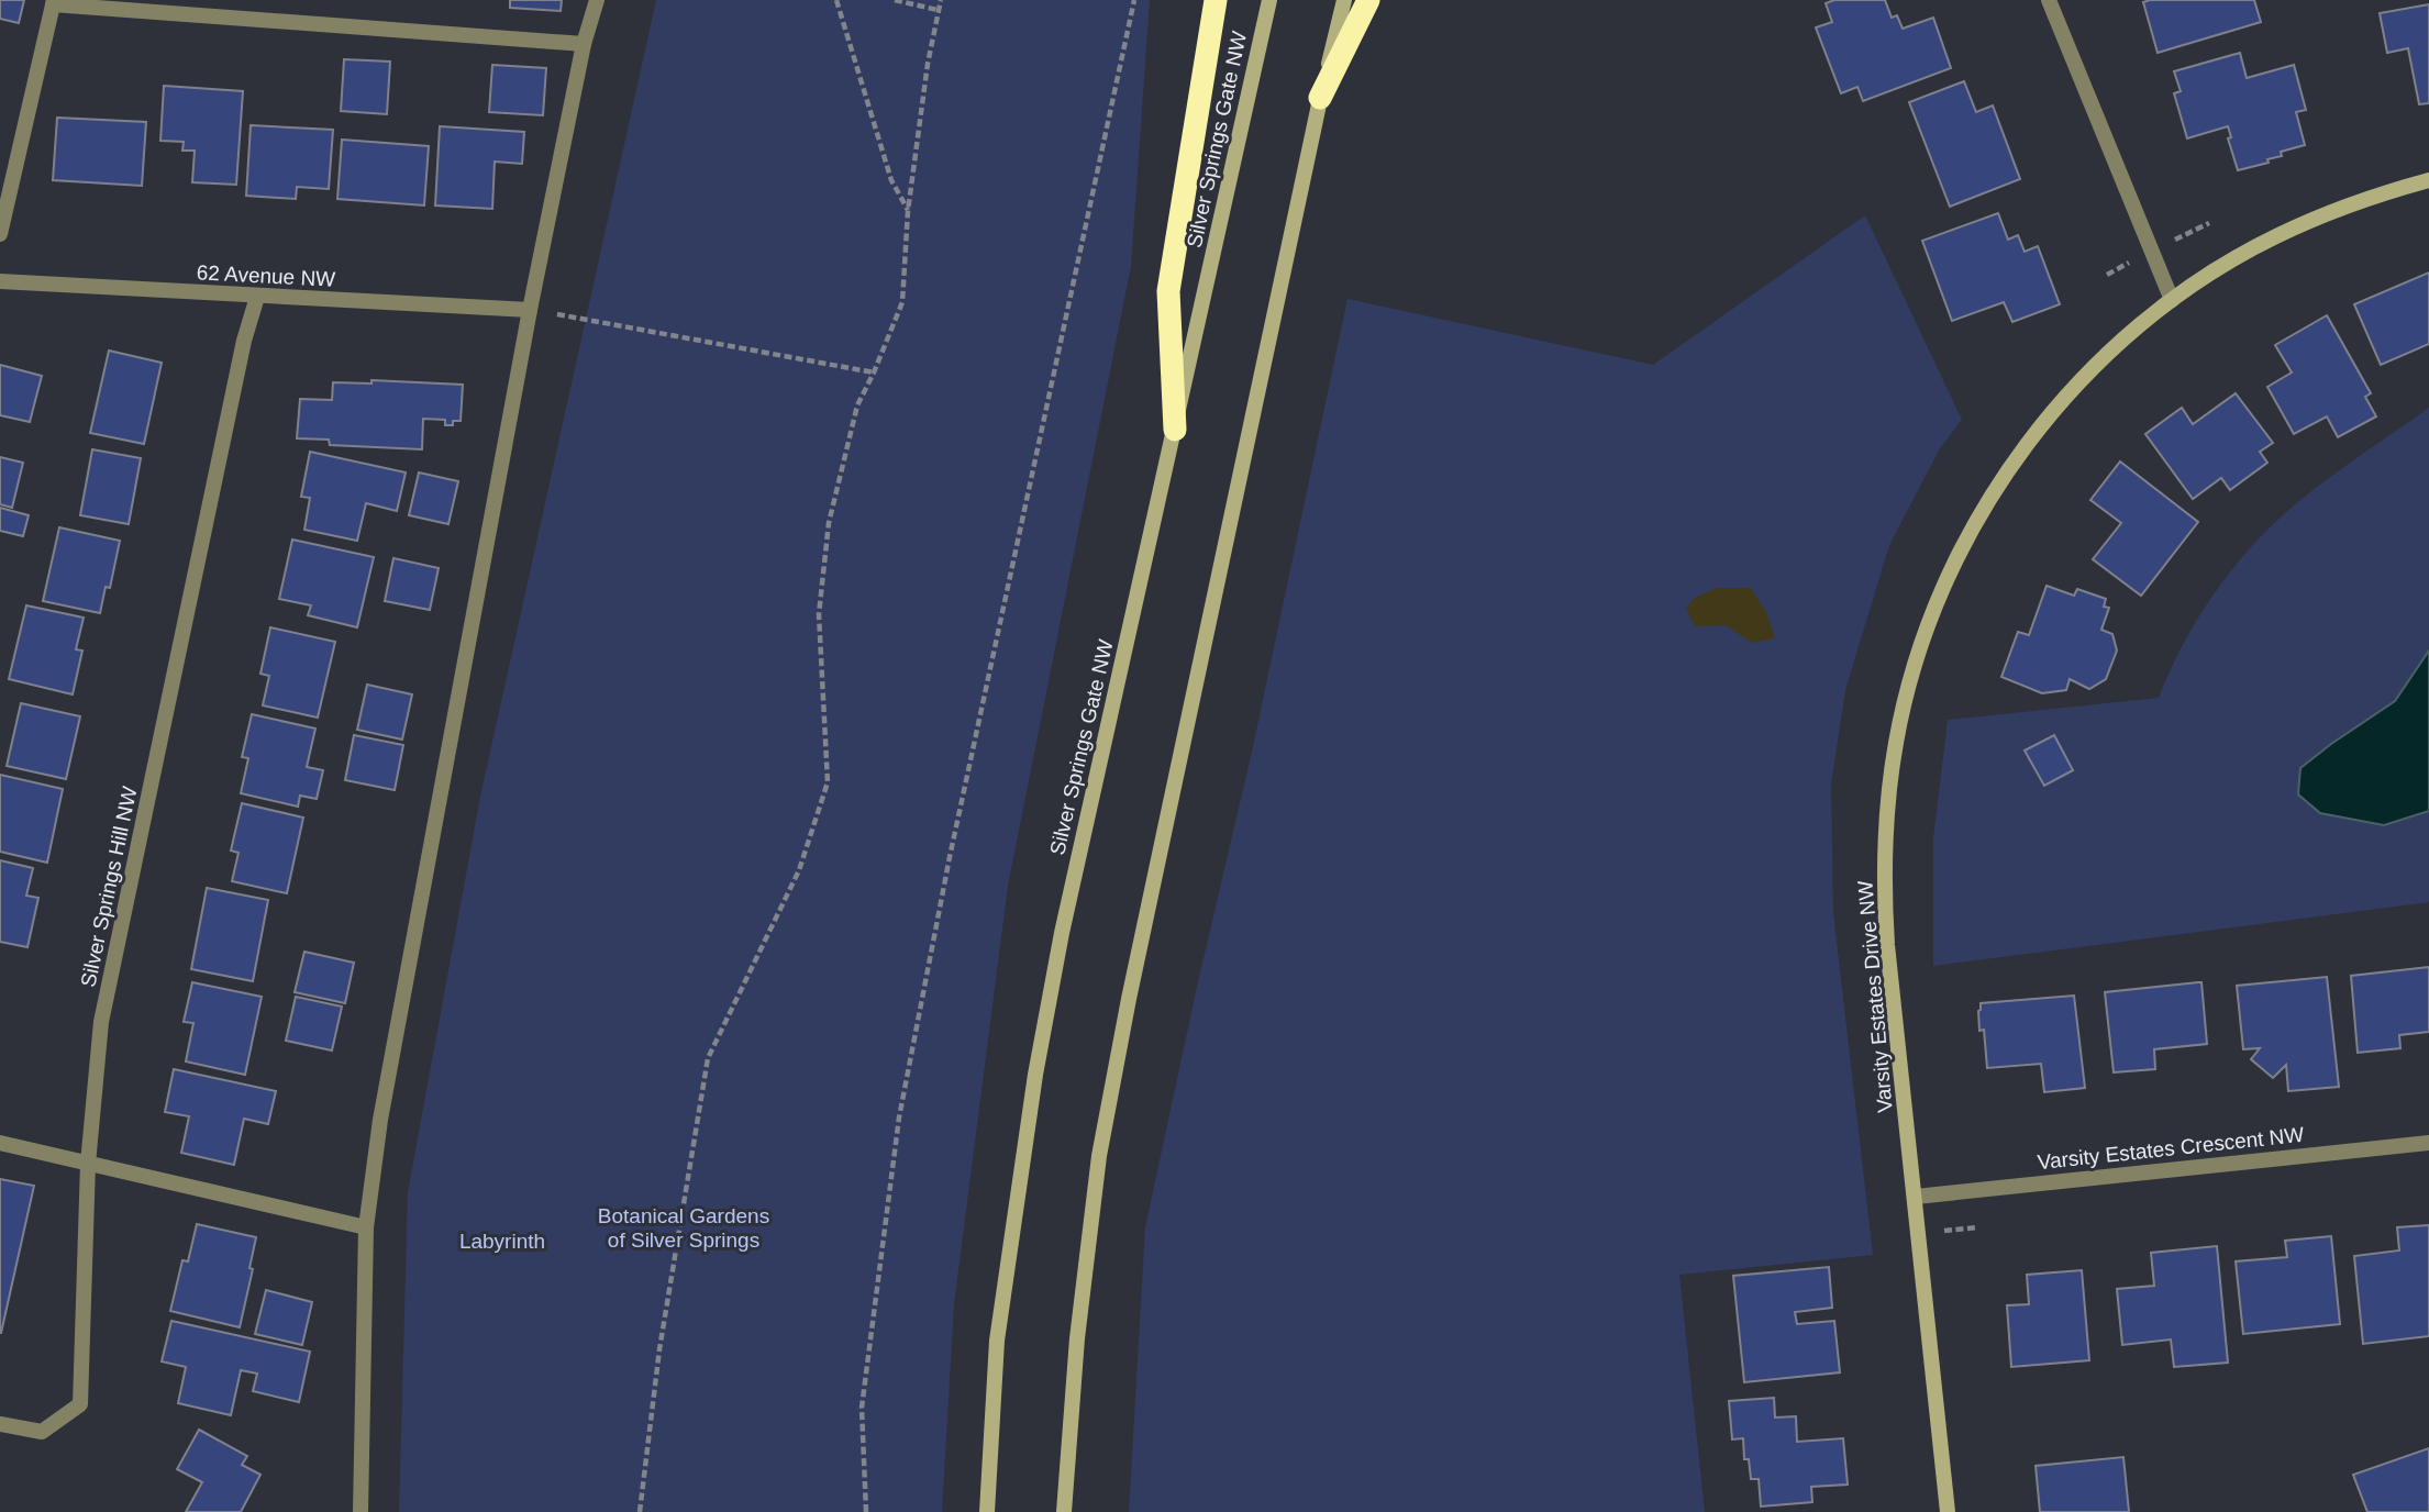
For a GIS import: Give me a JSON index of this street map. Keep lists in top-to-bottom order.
{
  "streets": {
    "street": [
      "Silver Springs Gate NW",
      "62 Avenue NW",
      "Silver Springs Hill NW",
      "Varsity Estates Drive NW",
      "Varsity Estates Crescent NW"
    ]
  },
  "crossings": [
    ["62 Avenue NW", "Silver Springs Hill NW"],
    ["Varsity Estates Drive NW", "Varsity Estates Crescent NW"]
  ],
  "parks": ["Botanical Gardens of Silver Springs", "Labyrinth"]
}
